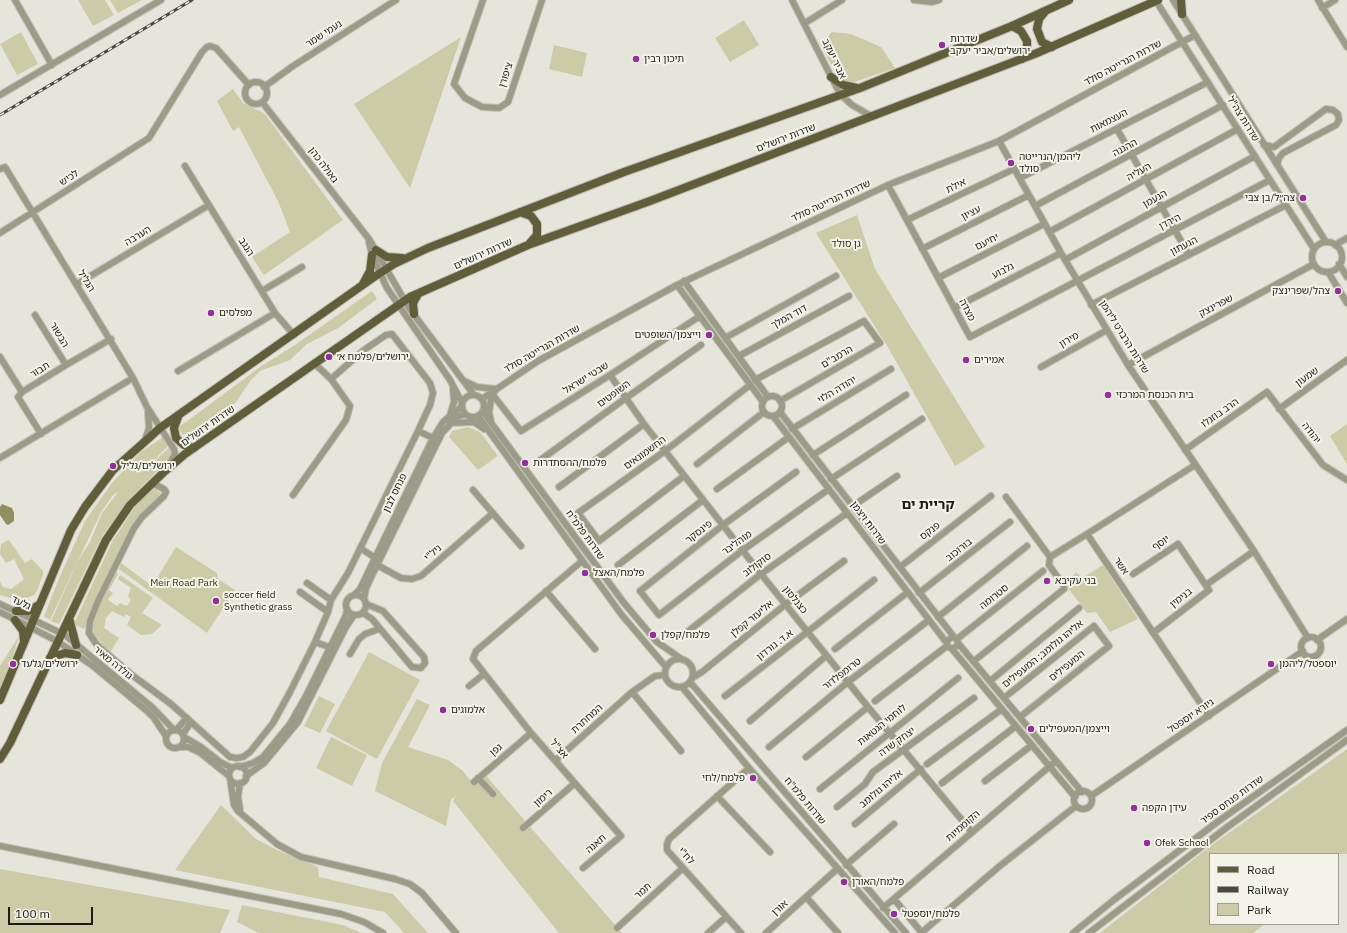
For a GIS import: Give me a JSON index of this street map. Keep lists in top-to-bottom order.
{
  "streets": {
    "main road": ["שדרות ירושלים"],
    "street": [
      "נעמי שמר",
      "אביר יעקב",
      "שדרות הנרייטה סולד",
      "ציפורן",
      "שדרות צה\"ל",
      "העצמאות",
      "ההגנה",
      "גאולה כהן",
      "העליה",
      "לכיש",
      "אילת",
      "הנעמן",
      "עציון",
      "הירדן",
      "הערבה",
      "יחיעם",
      "הגעתון",
      "הנגב",
      "גלבוע",
      "הגליל",
      "שפרינצק",
      "מצדה",
      "דוד המלך",
      "הבשור",
      "שדרות הרברט ליהמן",
      "מירון",
      "הרמב\"ם",
      "תבור",
      "שמעון",
      "שבטי ישראל",
      "יהודה הלוי",
      "השופטים",
      "הרב בוזגלו",
      "יהודה",
      "החשמונאים",
      "פנחס לבון",
      "שדרות ויצמן",
      "פנקס",
      "פינסקר",
      "שדרות פלמ\"ח",
      "מוהליבר",
      "יוסף",
      "בורוכוב",
      "ניל\"י",
      "סוקולוב",
      "אשר",
      "סטרומה",
      "בנימין",
      "כצנלסון",
      "גלעד",
      "אליעזר קפלן",
      "א.ד. גורדון",
      "אליהו גולומב; המעפילים",
      "גולדה מאיר",
      "המעפילים",
      "טרומפלדור",
      "גיורא יוספטל",
      "המחתרת",
      "לוחמי הגטאות",
      "יצחק שדה",
      "אצ\"ל",
      "גפן",
      "אליהו גולומב",
      "רימון",
      "שדרות פנחס ספיר",
      "הקוממיות",
      "תאנה",
      "לח\"י",
      "תמר",
      "אורן"
    ]
  },
  "crossings": [
    ["נעמי שמר", "גאולה כהן"],
    ["נעמי שמר", "לכיש"],
    ["אביר יעקב", "שדרות ירושלים"],
    ["שדרות הנרייטה סולד", "שדרות צה\"ל"],
    ["שדרות הנרייטה סולד", "מצדה"],
    ["שדרות הנרייטה סולד", "שדרות הרברט ליהמן"],
    ["שדרות הנרייטה סולד", "שבטי ישראל"],
    ["שדרות הנרייטה סולד", "פנחס לבון"],
    ["שדרות הנרייטה סולד", "שדרות פלמ\"ח"],
    ["שדרות צה\"ל", "העצמאות"],
    ["שדרות צה\"ל", "שדרות ירושלים"],
    ["שדרות צה\"ל", "ההגנה"],
    ["שדרות צה\"ל", "העליה"],
    ["שדרות צה\"ל", "הנעמן"],
    ["שדרות צה\"ל", "הירדן"],
    ["שדרות צה\"ל", "הגעתון"],
    ["שדרות צה\"ל", "שפרינצק"],
    ["העצמאות", "שדרות הרברט ליהמן"],
    ["שדרות ירושלים", "הגליל"],
    ["שדרות ירושלים", "גולדה מאיר"],
    ["ההגנה", "שדרות הרברט ליהמן"],
    ["גאולה כהן", "לכיש"],
    ["העליה", "שדרות הרברט ליהמן"],
    ["לכיש", "הגליל"],
    ["אילת", "מצדה"],
    ["אילת", "שדרות הרברט ליהמן"],
    ["הנעמן", "שדרות הרברט ליהמן"],
    ["עציון", "מצדה"],
    ["עציון", "שדרות הרברט ליהמן"],
    ["הירדן", "מצדה"],
    ["הירדן", "שדרות הרברט ליהמן"],
    ["הערבה", "הנגב"],
    ["הערבה", "הגליל"],
    ["יחיעם", "מצדה"],
    ["יחיעם", "שדרות הרברט ליהמן"],
    ["הגעתון", "שדרות הרברט ליהמן"],
    ["גלבוע", "מצדה"],
    ["גלבוע", "שדרות הרברט ליהמן"],
    ["הגליל", "תבור"],
    ["שפרינצק", "שדרות הרברט ליהמן"],
    ["מצדה", "שדרות הרברט ליהמן"],
    ["הבשור", "תבור"],
    ["שדרות הרברט ליהמן", "מירון"],
    ["שדרות הרברט ליהמן", "הרב בוזגלו"],
    ["שדרות הרברט ליהמן", "בנימין"],
    ["שדרות הרברט ליהמן", "גיורא יוספטל"],
    ["הרמב\"ם", "החשמונאים"],
    ["הרמב\"ם", "שדרות ויצמן"],
    ["שמעון", "יהודה"],
    ["שבטי ישראל", "כצנלסון"],
    ["יהודה הלוי", "שדרות ויצמן"],
    ["השופטים", "כצנלסון"],
    ["הרב בוזגלו", "יהודה"],
    ["החשמונאים", "כצנלסון"],
    ["פנחס לבון", "שדרות פלמ\"ח"],
    ["פנחס לבון", "ניל\"י"],
    ["שדרות ויצמן", "פנקס"],
    ["שדרות ויצמן", "מוהליבר"],
    ["שדרות ויצמן", "בורוכוב"],
    ["שדרות ויצמן", "סוקולוב"],
    ["שדרות ויצמן", "סטרומה"],
    ["שדרות ויצמן", "אליהו גולומב; המעפילים"],
    ["שדרות ויצמן", "המעפילים"],
    ["שדרות ויצמן", "טרומפלדור"],
    ["שדרות ויצמן", "גיורא יוספטל"],
    ["שדרות ויצמן", "הקוממיות"],
    ["פינסקר", "מוהליבר"],
    ["פינסקר", "כצנלסון"],
    ["שדרות פלמ\"ח", "אליעזר קפלן"],
    ["שדרות פלמ\"ח", "המחתרת"],
    ["שדרות פלמ\"ח", "אצ\"ל"],
    ["שדרות פלמ\"ח", "הקוממיות"],
    ["שדרות פלמ\"ח", "לח\"י"],
    ["שדרות פלמ\"ח", "אורן"],
    ["מוהליבר", "כצנלסון"],
    ["יוסף", "בנימין"],
    ["סוקולוב", "כצנלסון"],
    ["אשר", "בנימין"],
    ["אשר", "גיורא יוספטל"],
    ["כצנלסון", "אליעזר קפלן"],
    ["כצנלסון", "א.ד. גורדון"],
    ["כצנלסון", "טרומפלדור"],
    ["כצנלסון", "לוחמי הגטאות"],
    ["כצנלסון", "יצחק שדה"],
    ["כצנלסון", "אליהו גולומב"],
    ["כצנלסון", "הקוממיות"],
    ["גלעד", "גולדה מאיר"],
    ["אליעזר קפלן", "המחתרת"],
    ["אליהו גולומב; המעפילים", "המעפילים"],
    ["המחתרת", "אצ\"ל"],
    ["אצ\"ל", "גפן"],
    ["אצ\"ל", "רימון"],
    ["אצ\"ל", "תאנה"],
    ["לח\"י", "תמר"]
  ],
  "districts": ["קריית ים"],
  "parks": ["גן סולד", "Meir Road Park"],
  "places": [
    "שדרות ירושלים/אביר יעקב",
    "תיכון רבין",
    "ליהמן/הנרייטה סולד",
    "צה״ל/בן צבי",
    "צהל/שפרינצק",
    "מפלסים",
    "וייצמן/השופטים",
    "ירושלים/פלמח א׳",
    "אמירים",
    "בית הכנסת המרכזי",
    "פלמח/ההסתדרות",
    "ירושלים/גליל",
    "פלמח/האצל",
    "בני עקיבא",
    "soccer field Synthetic grass",
    "פלמח/קפלן",
    "ירושלים/גלעד",
    "יוספטל/ליהמן",
    "אלמוגים",
    "וייצמן/המעפילים",
    "פלמח/לחי",
    "עידן הקפה",
    "Ofek School",
    "פלמח/האורן",
    "פלמח/יוספטל"
  ],
  "legend": ["Road", "Railway", "Park"],
  "scale_bar": "100 m"
}
